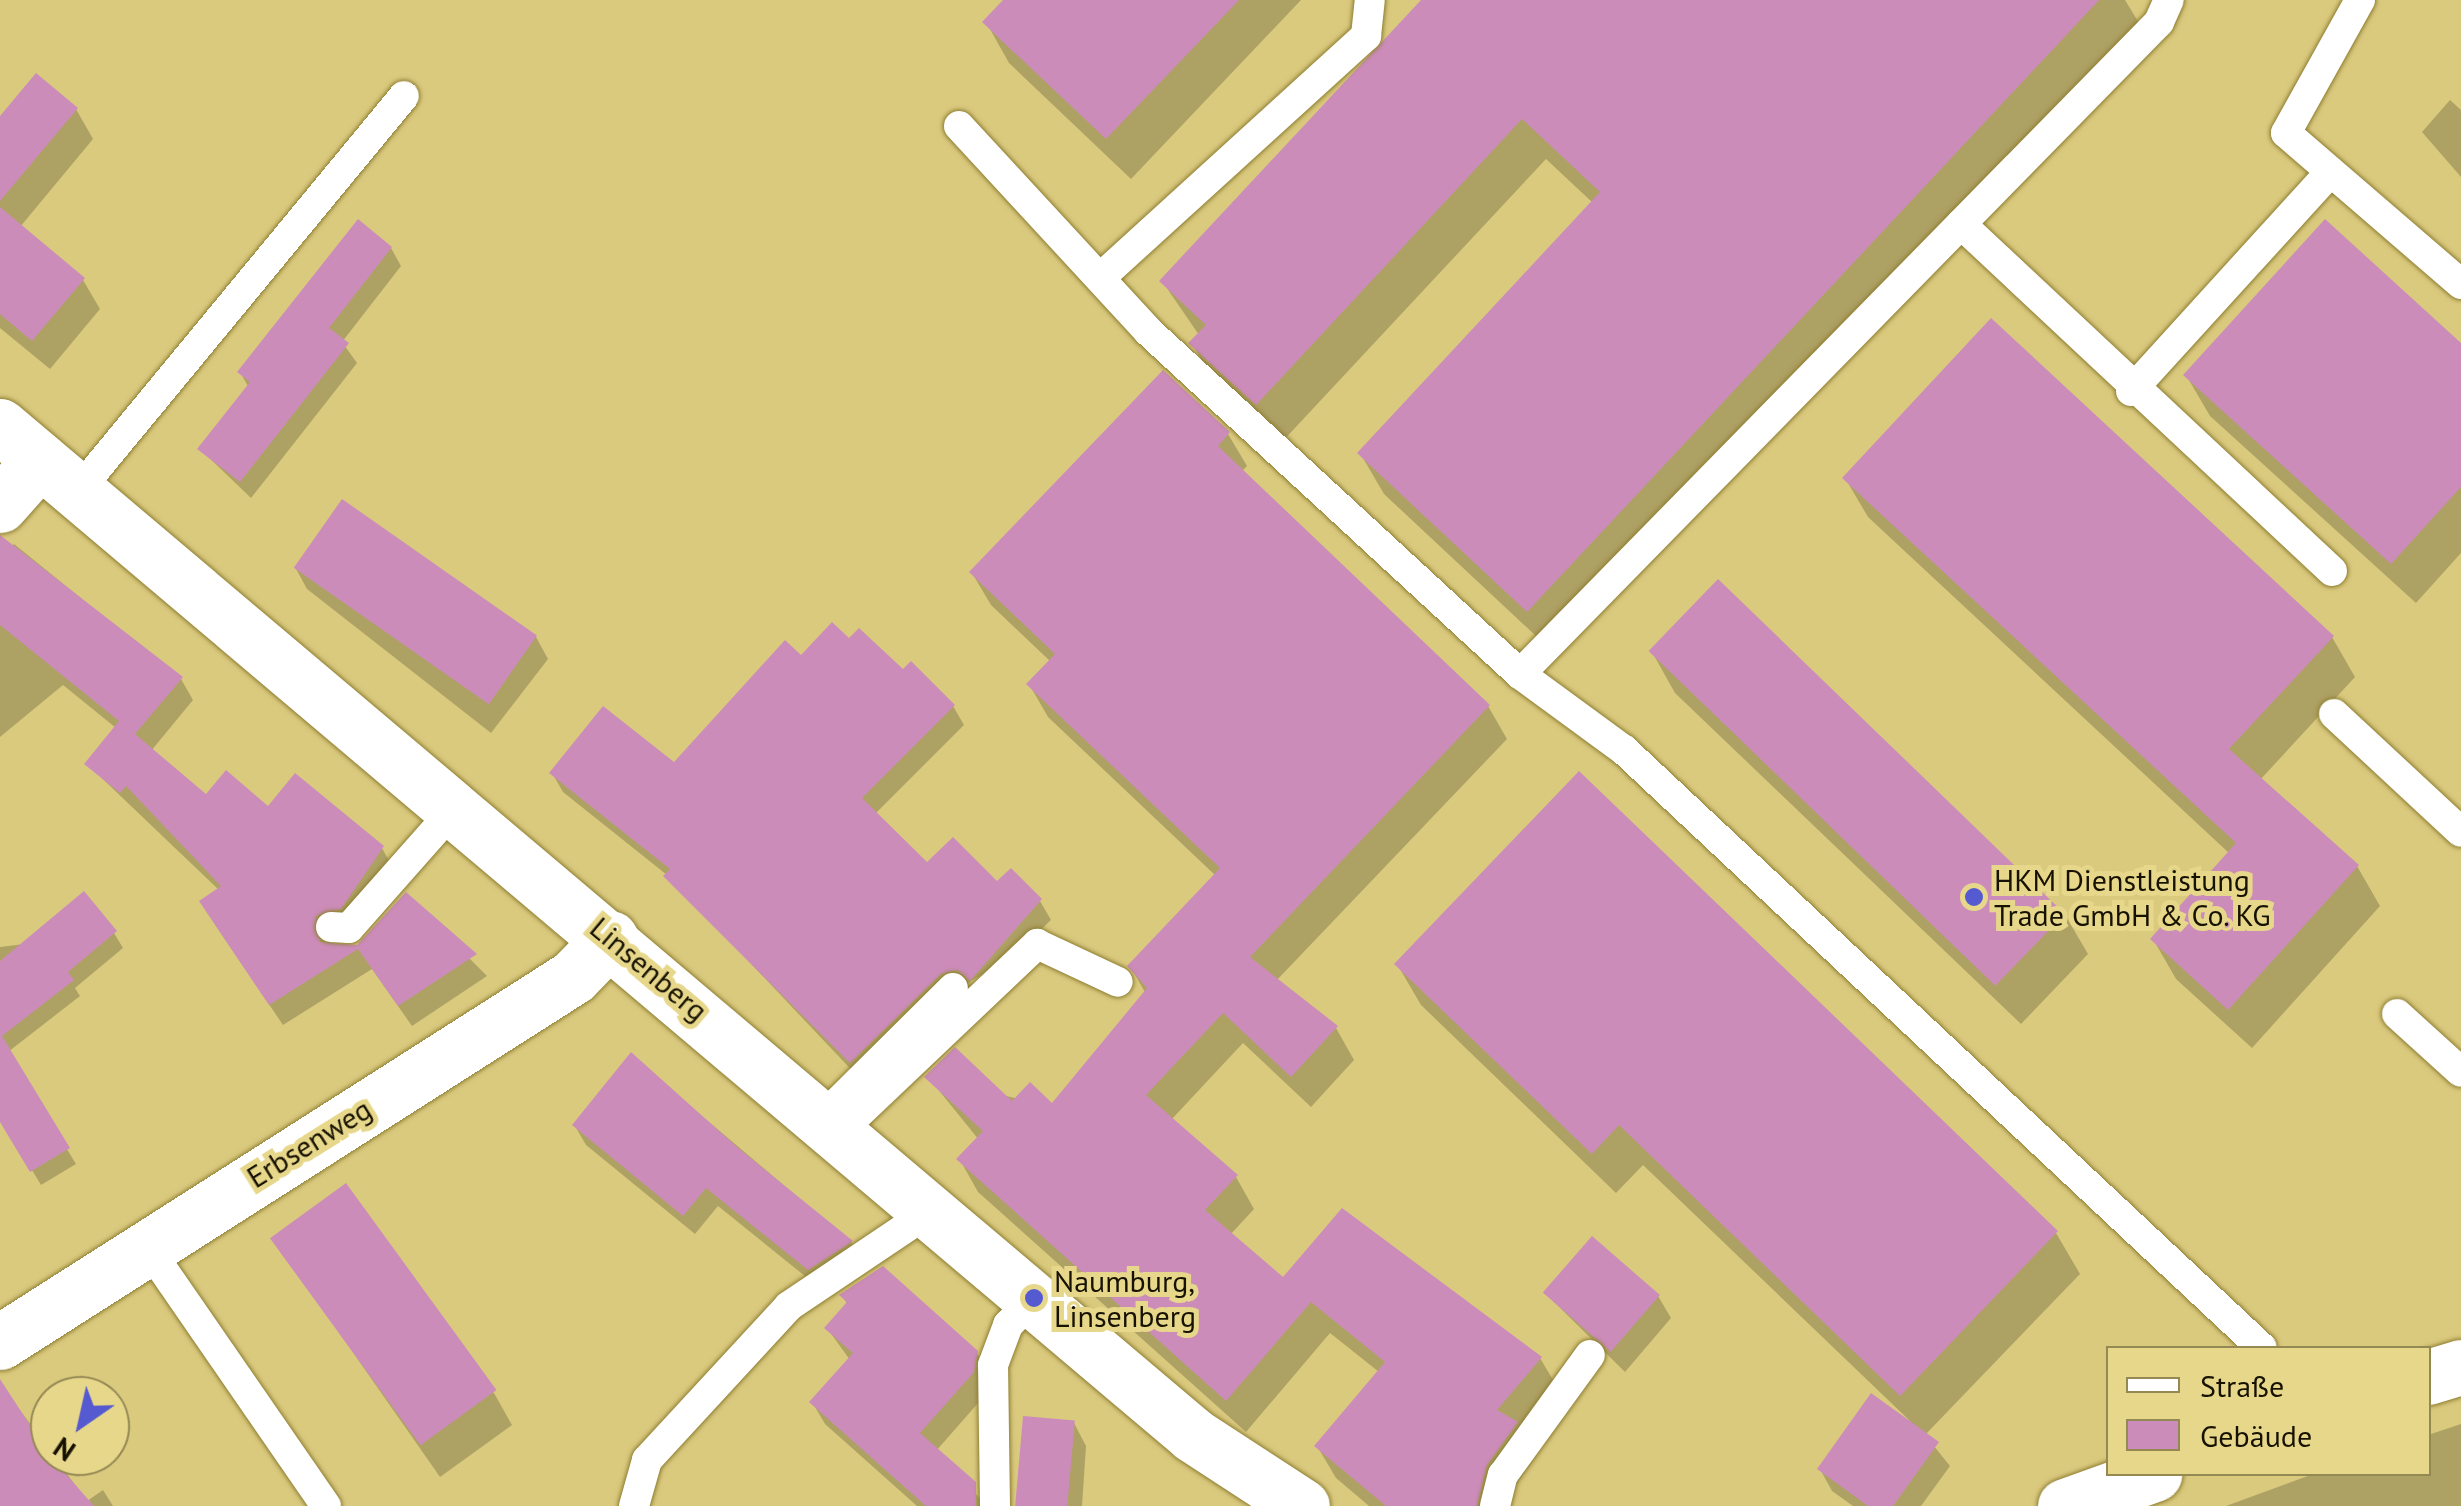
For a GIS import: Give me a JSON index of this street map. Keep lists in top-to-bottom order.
{
  "streets": {
    "main road": ["Linsenberg", "Erbsenweg"]
  },
  "crossings": [
    ["Linsenberg", "Erbsenweg"]
  ],
  "places": ["HKM Dienstleistung Trade GmbH & Co. KG", "Naumburg, Linsenberg"],
  "legend": ["Straße", "Gebäude"],
  "north": "bottom left"
}
